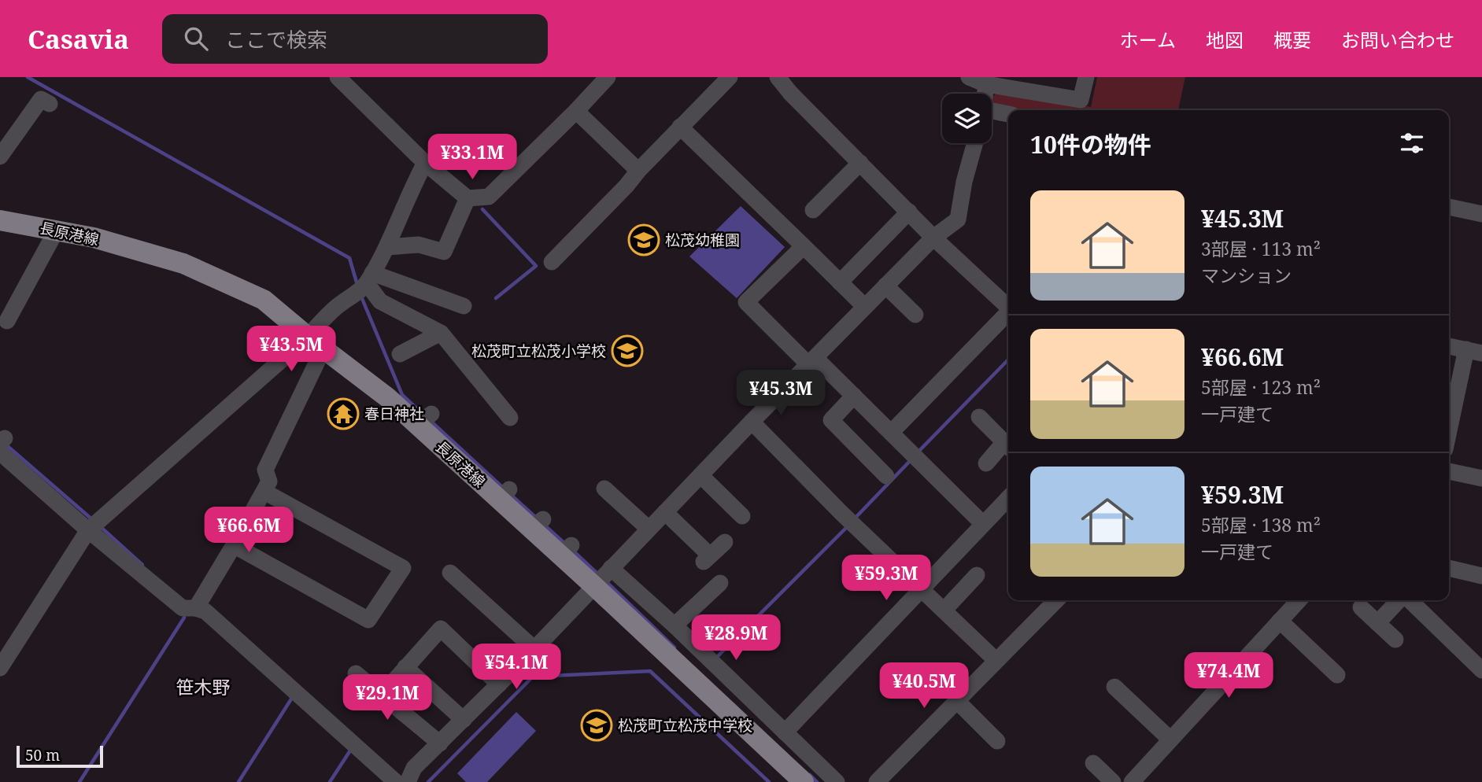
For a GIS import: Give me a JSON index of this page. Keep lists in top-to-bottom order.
{
  "streets": {
    "main road": ["長原港線"]
  },
  "districts": ["笹木野"],
  "places": {
    "school or university": ["松茂幼稚園", "松茂町立松茂小学校", "松茂町立松茂中学校"],
    "temple": ["春日神社"]
  },
  "scale_bar": "50 m",
  "page": {
    "header": "Casavia",
    "search": "ここで検索",
    "nav": [
      "ホーム",
      "地図",
      "概要",
      "お問い合わせ"
    ],
    "heading": "10件の物件",
    "price": [
      "¥33.1M",
      "¥43.5M",
      "¥45.3M",
      "¥66.6M",
      "¥59.3M",
      "¥28.9M",
      "¥54.1M",
      "¥74.4M",
      "¥40.5M",
      "¥29.1M"
    ],
    "list": [
      {
        "name": "¥45.3M",
        "note": "3部屋 · 113 m² · マンション"
      },
      {
        "name": "¥66.6M",
        "note": "5部屋 · 123 m² · 一戸建て"
      },
      {
        "name": "¥59.3M",
        "note": "5部屋 · 138 m² · 一戸建て"
      }
    ],
    "scale": "50 m"
  }
}
